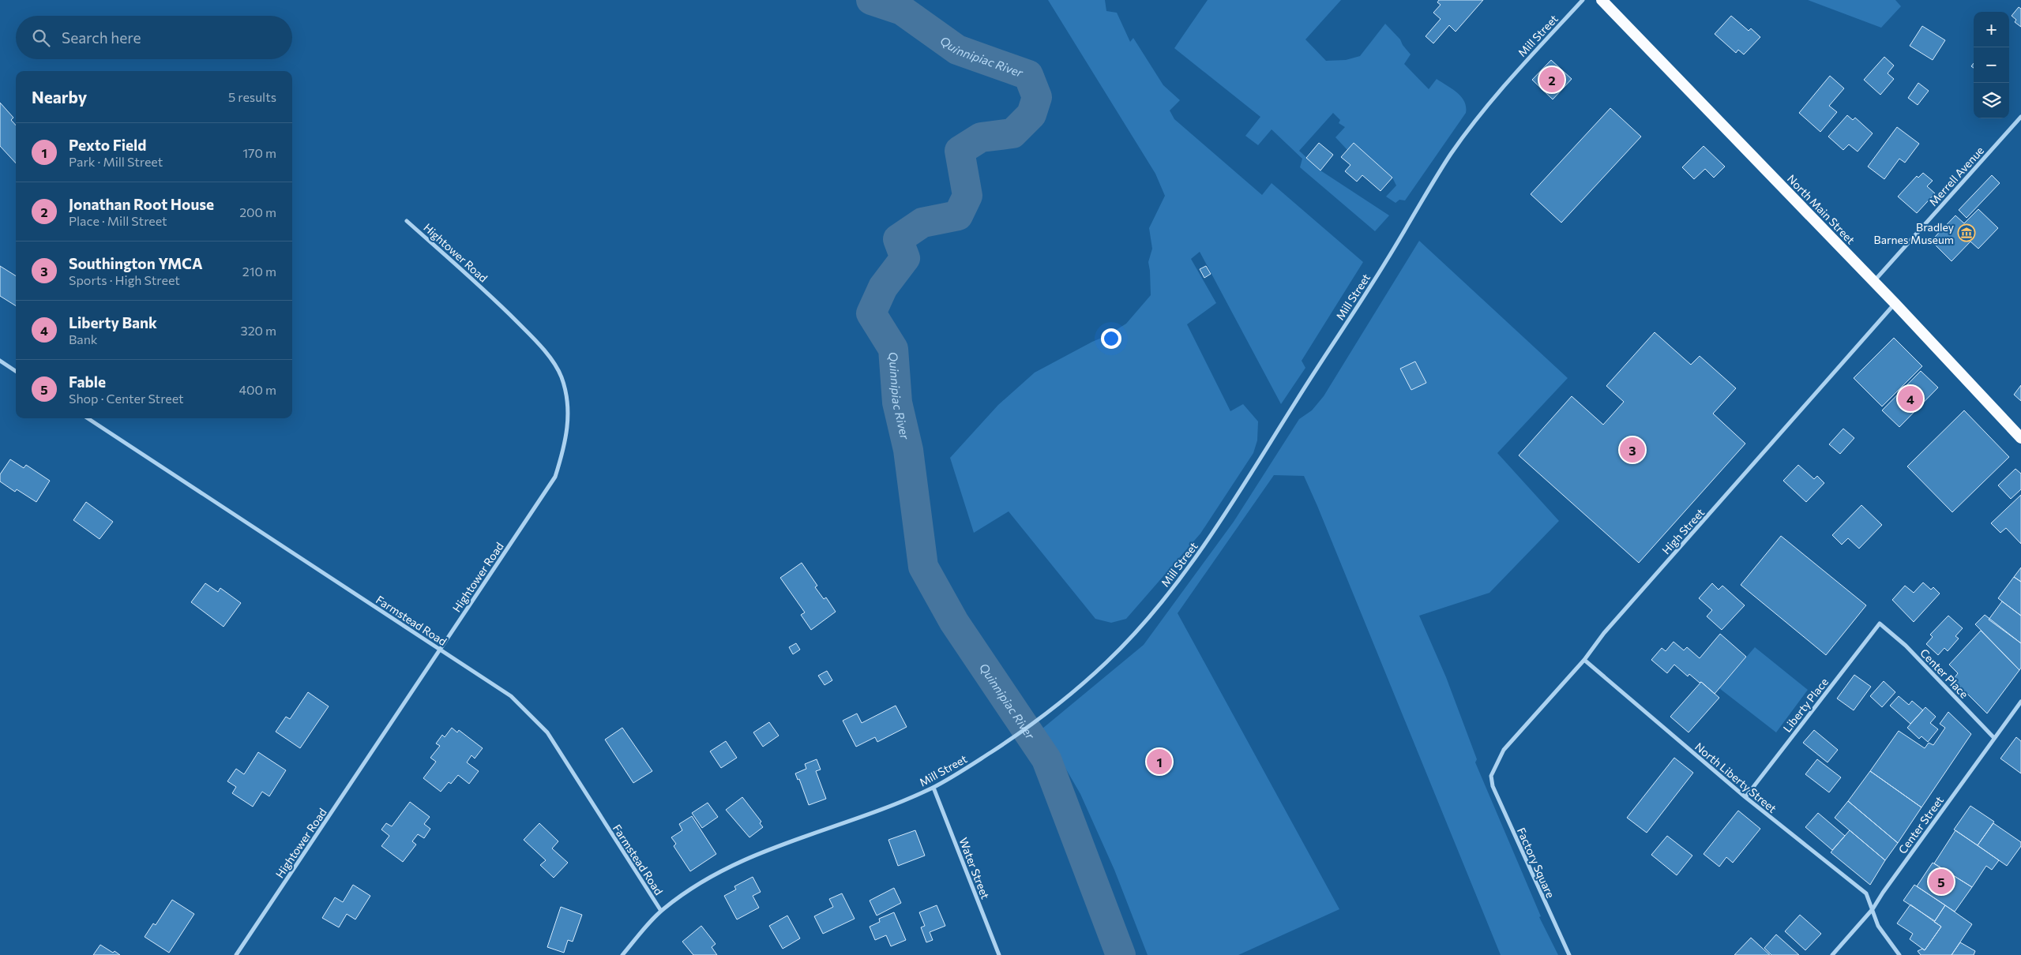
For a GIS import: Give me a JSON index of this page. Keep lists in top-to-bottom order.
{
  "streets": {
    "highway": ["North Main Street"],
    "street": [
      "Mill Street",
      "Merrell Avenue",
      "Hightower Road",
      "High Street",
      "Farmstead Road",
      "Center Place",
      "Liberty Place",
      "North Liberty Street",
      "Center Street",
      "Factory Square",
      "Water Street"
    ]
  },
  "crossings": [
    ["Mill Street", "Farmstead Road"],
    ["Mill Street", "Water Street"],
    ["Merrell Avenue", "North Main Street"],
    ["North Main Street", "High Street"],
    ["Hightower Road", "Farmstead Road"],
    ["High Street", "North Liberty Street"],
    ["High Street", "Factory Square"],
    ["Center Place", "Liberty Place"],
    ["Center Place", "Center Street"],
    ["Liberty Place", "North Liberty Street"],
    ["North Liberty Street", "Center Street"]
  ],
  "water": ["Quinnipiac River"],
  "places": {
    "museum": ["Bradley Barnes Museum"]
  },
  "page": {
    "map_buttons": ["+", "−"],
    "search": "Search here",
    "pins": [
      "2",
      "4",
      "3",
      "1",
      "5"
    ],
    "heading": ["Nearby", "5 results"],
    "list": [
      {
        "mark": "1",
        "name": "Pexto Field",
        "note": "Park · Mill Street",
        "value": "170 m"
      },
      {
        "mark": "2",
        "name": "Jonathan Root House",
        "note": "Place · Mill Street",
        "value": "200 m"
      },
      {
        "mark": "3",
        "name": "Southington YMCA",
        "note": "Sports · High Street",
        "value": "210 m"
      },
      {
        "mark": "4",
        "name": "Liberty Bank",
        "note": "Bank",
        "value": "320 m"
      },
      {
        "mark": "5",
        "name": "Fable",
        "note": "Shop · Center Street",
        "value": "400 m"
      }
    ]
  }
}
